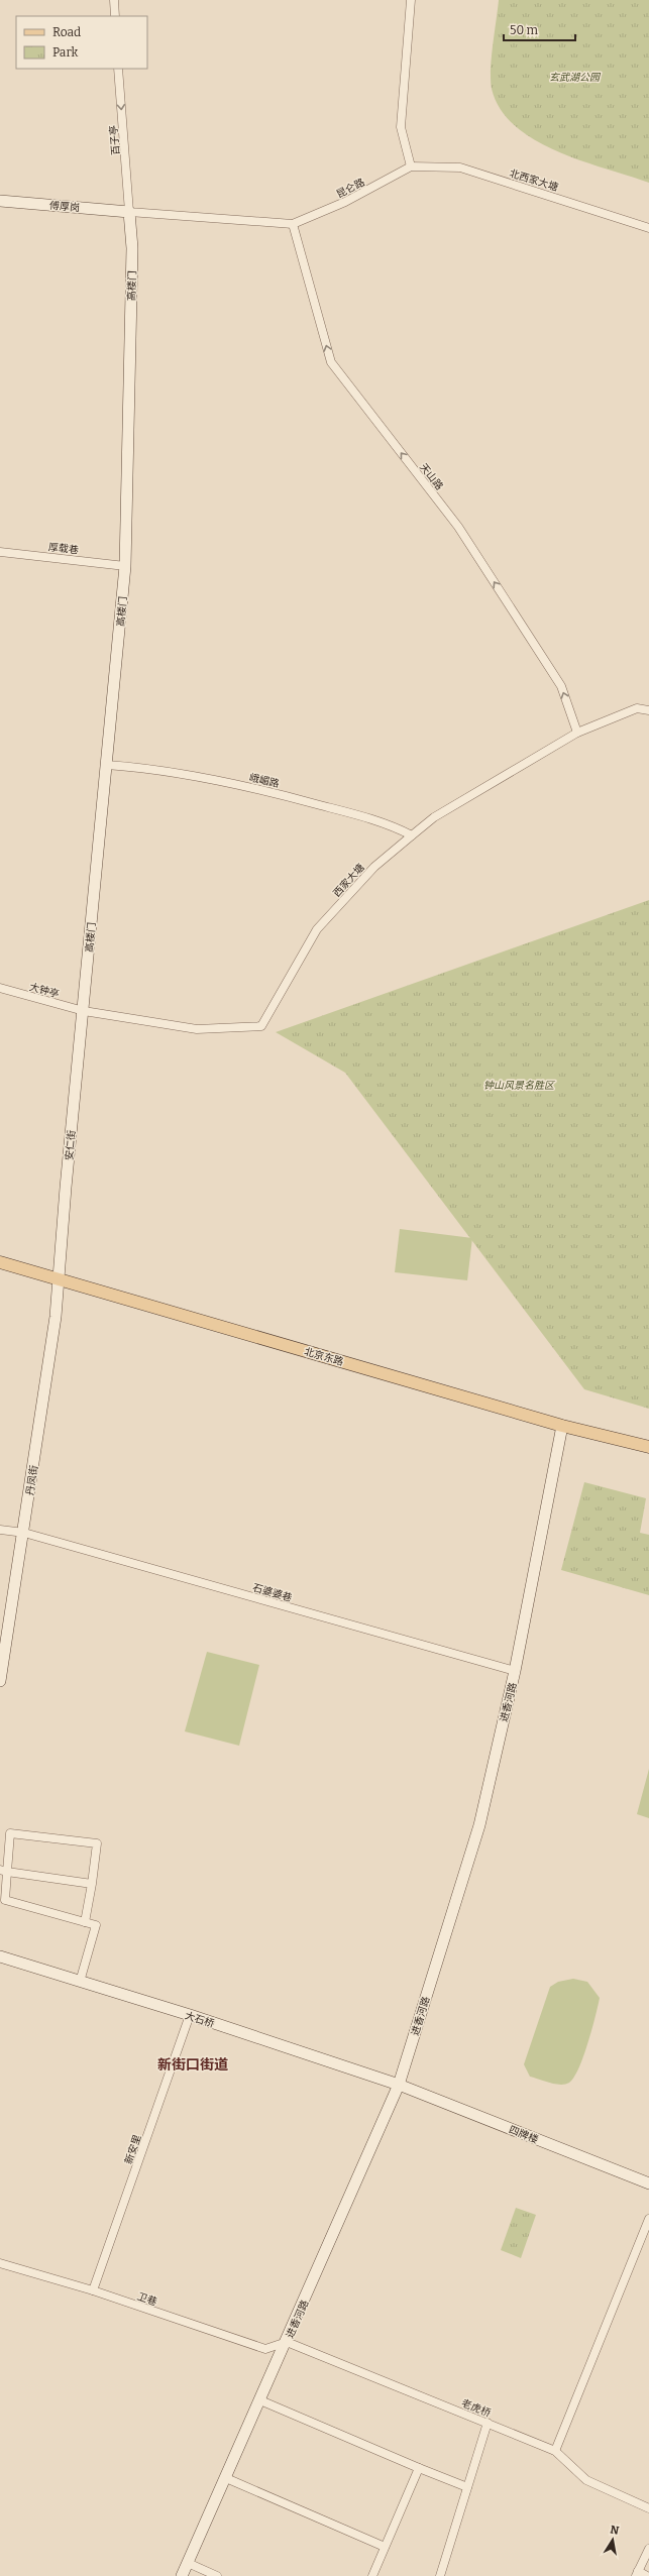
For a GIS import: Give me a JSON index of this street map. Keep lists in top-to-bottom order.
{
  "streets": {
    "main road": ["北京东路"],
    "street": [
      "百子亭",
      "北西家大塘",
      "昆仑路",
      "傅厚岗",
      "高楼门",
      "天山路",
      "厚载巷",
      "峨嵋路",
      "西家大塘",
      "大钟亭",
      "安仁街",
      "丹凤街",
      "石婆婆巷",
      "进香河路",
      "大石桥",
      "四牌楼",
      "新安里",
      "卫巷",
      "老虎桥"
    ]
  },
  "crossings": [
    ["百子亭", "昆仑路"],
    ["百子亭", "傅厚岗"],
    ["百子亭", "高楼门"],
    ["北西家大塘", "昆仑路"],
    ["昆仑路", "傅厚岗"],
    ["昆仑路", "高楼门"],
    ["昆仑路", "天山路"],
    ["傅厚岗", "高楼门"],
    ["高楼门", "厚载巷"],
    ["高楼门", "峨嵋路"],
    ["高楼门", "西家大塘"],
    ["高楼门", "大钟亭"],
    ["高楼门", "安仁街"],
    ["天山路", "西家大塘"],
    ["峨嵋路", "西家大塘"],
    ["西家大塘", "大钟亭"],
    ["西家大塘", "安仁街"],
    ["大钟亭", "安仁街"],
    ["安仁街", "北京东路"],
    ["安仁街", "丹凤街"],
    ["北京东路", "丹凤街"],
    ["北京东路", "进香河路"],
    ["丹凤街", "石婆婆巷"],
    ["石婆婆巷", "进香河路"],
    ["进香河路", "大石桥"],
    ["进香河路", "四牌楼"],
    ["进香河路", "卫巷"],
    ["进香河路", "老虎桥"],
    ["大石桥", "四牌楼"],
    ["大石桥", "新安里"],
    ["新安里", "卫巷"],
    ["卫巷", "老虎桥"]
  ],
  "one_way": ["百子亭", "天山路"],
  "districts": ["新街口街道"],
  "parks": ["玄武湖公园", "钟山风景名胜区"],
  "legend": ["Road", "Park"],
  "scale_bar": "50 m",
  "north": "top"
}
